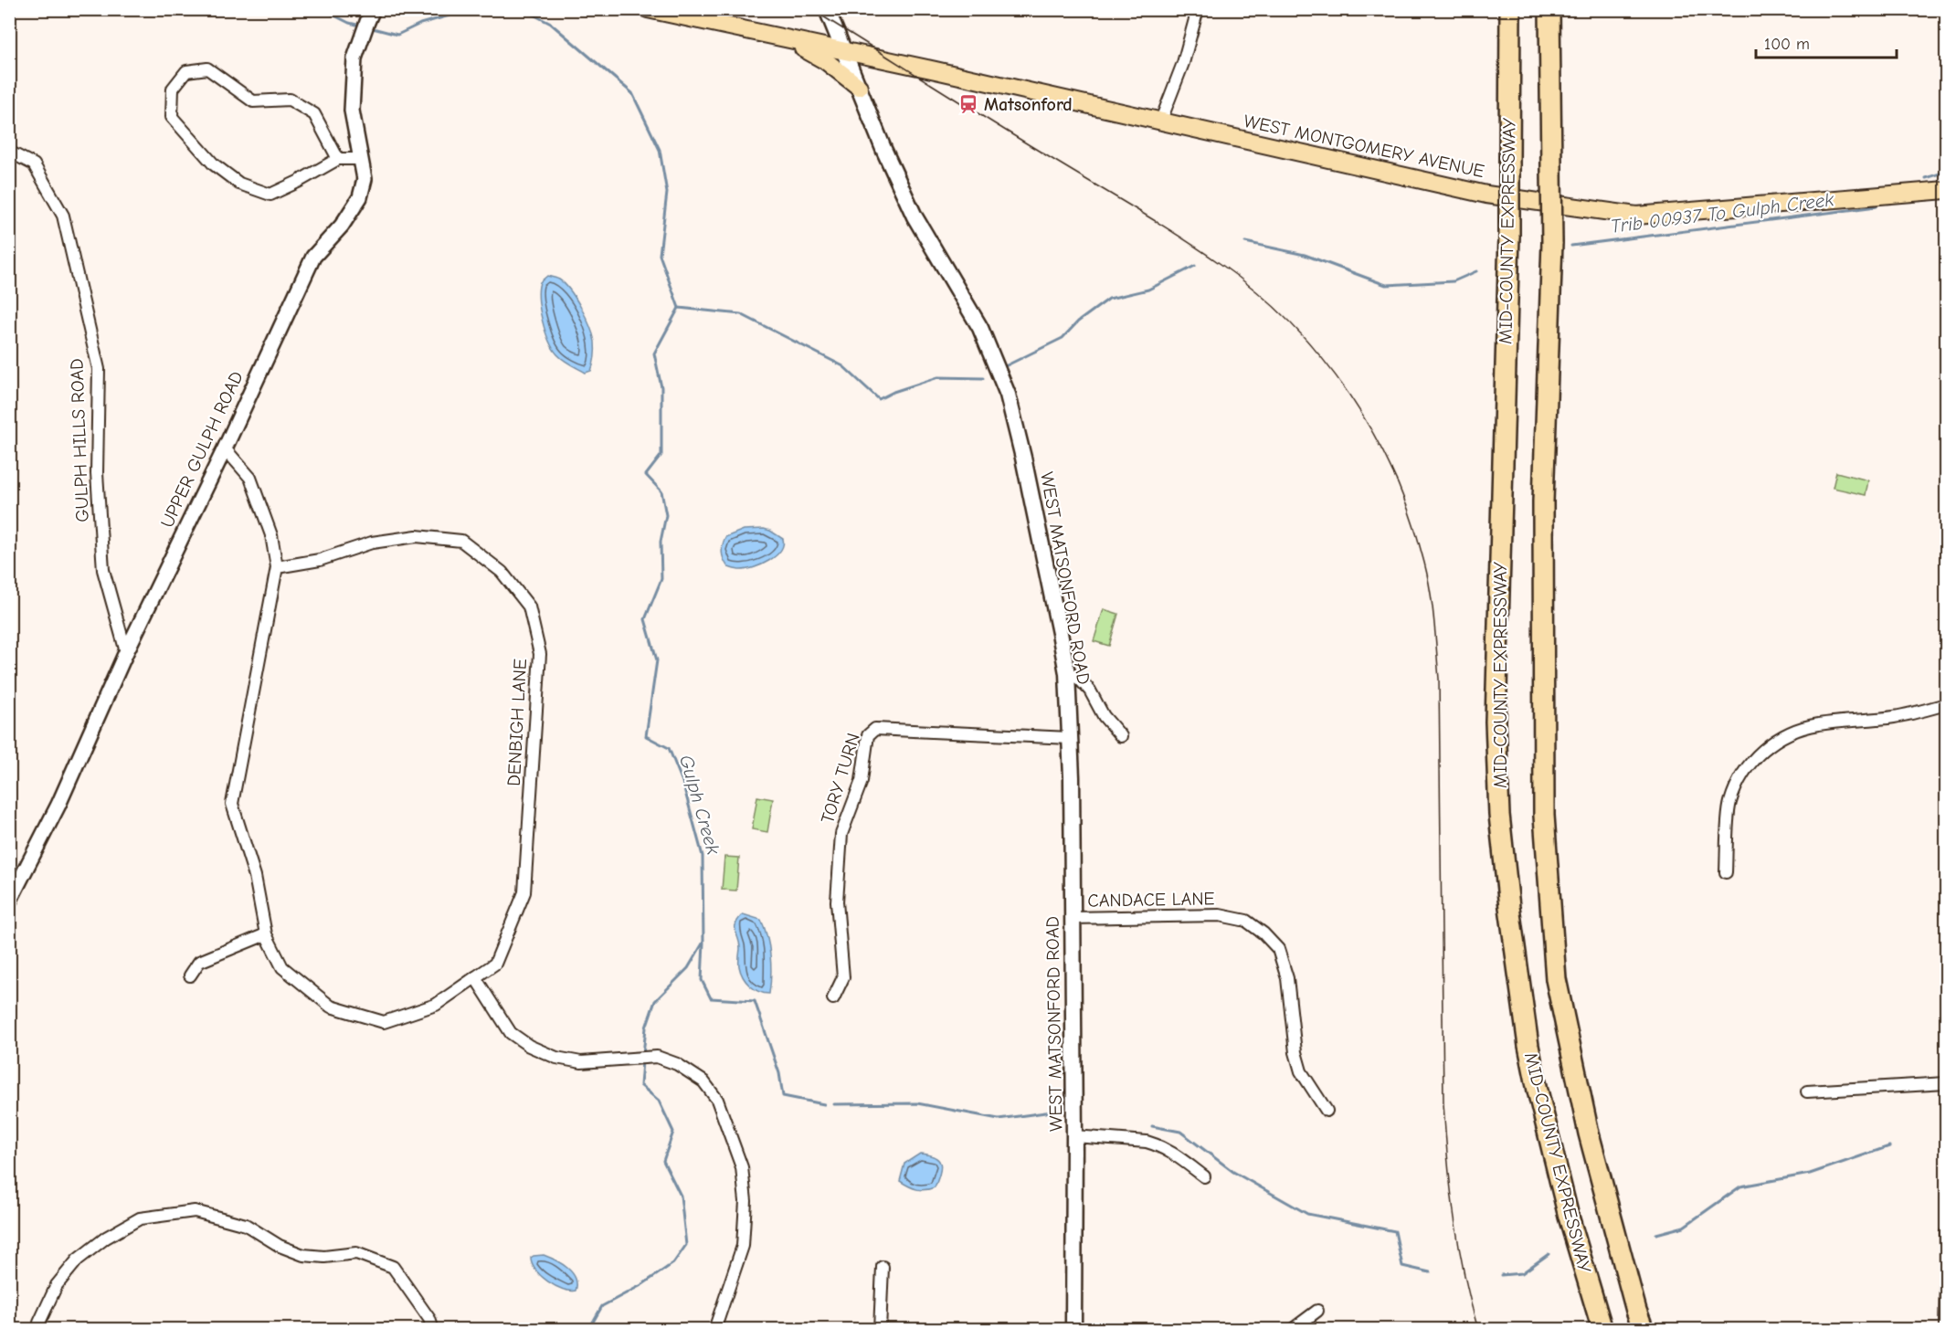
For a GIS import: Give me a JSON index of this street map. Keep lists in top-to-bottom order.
{
  "streets": {
    "highway": ["MID-COUNTY EXPRESSWAY"],
    "main road": ["WEST MONTGOMERY AVENUE", "WEST MATSONFORD ROAD"],
    "street": [
      "GULPH HILLS ROAD",
      "UPPER GULPH ROAD",
      "DENBIGH LANE",
      "TORY TURN",
      "CANDACE LANE"
    ]
  },
  "crossings": [
    ["WEST MONTGOMERY AVENUE", "WEST MATSONFORD ROAD"],
    ["GULPH HILLS ROAD", "UPPER GULPH ROAD"],
    ["UPPER GULPH ROAD", "DENBIGH LANE"],
    ["WEST MATSONFORD ROAD", "TORY TURN"],
    ["WEST MATSONFORD ROAD", "CANDACE LANE"]
  ],
  "water": ["Trib 00937 To Gulph Creek", "Gulph Creek"],
  "places": {
    "station": ["Matsonford"]
  },
  "scale_bar": "100 m"
}
